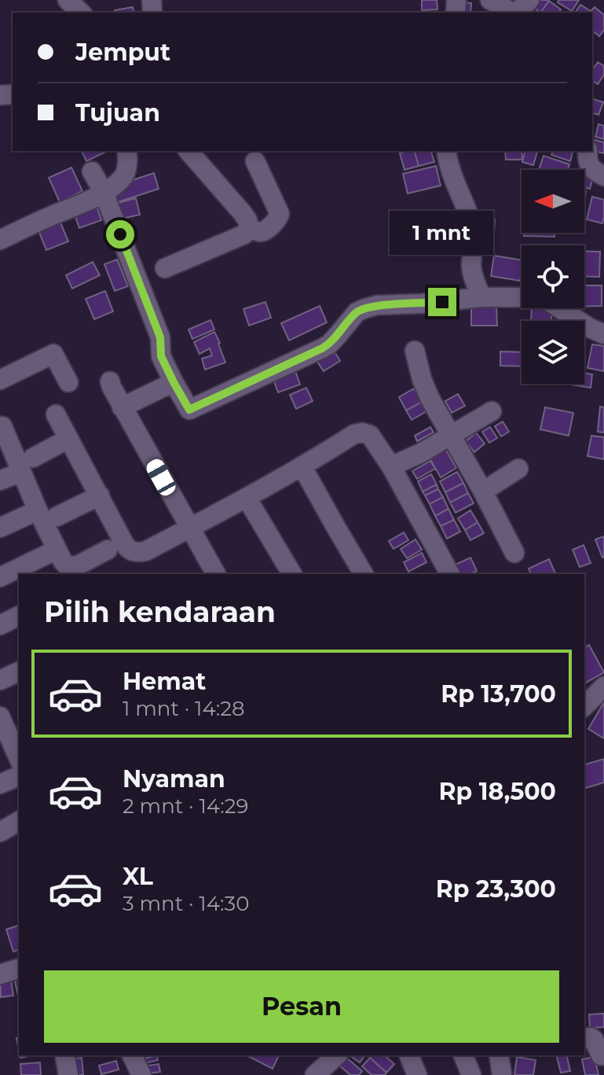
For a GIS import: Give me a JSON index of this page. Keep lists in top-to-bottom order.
{
  "north": "left",
  "page": {
    "banner": ["Jemput", "Tujuan"],
    "bubble": "1 mnt",
    "heading": "Pilih kendaraan",
    "list": [
      {
        "name": "Hemat",
        "note": "1 mnt · 14:28",
        "value": "Rp 13,700"
      },
      {
        "name": "Nyaman",
        "note": "2 mnt · 14:29",
        "value": "Rp 18,500"
      },
      {
        "name": "XL",
        "note": "3 mnt · 14:30",
        "value": "Rp 23,300"
      }
    ],
    "buttons": "Pesan"
  }
}
